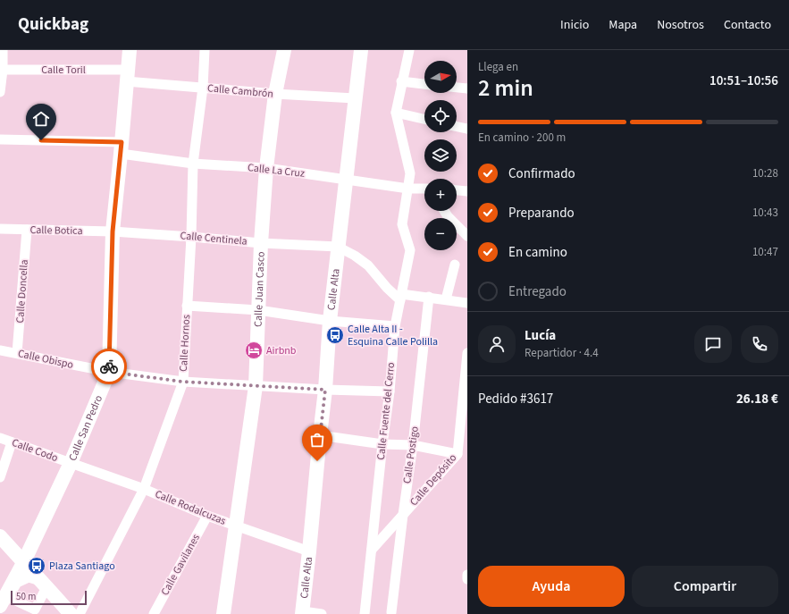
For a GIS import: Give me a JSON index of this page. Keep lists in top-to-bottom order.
{
  "streets": {
    "street": [
      "Calle Toril",
      "Calle Cambrón",
      "Calle La Cruz",
      "Calle Botica",
      "Calle Centinela",
      "Calle Juan Casco",
      "Calle Alta",
      "Calle Doncella",
      "Calle Hornos",
      "Calle Obispo",
      "Calle Fuente del Cerro",
      "Calle San Pedro",
      "Calle Codo",
      "Calle Postigo",
      "Calle Depósito",
      "Calle Rodalcuzas",
      "Calle Gavilanes"
    ]
  },
  "crossings": [
    ["Calle Toril", "Calle Cambrón"],
    ["Calle Toril", "Calle San Pedro"],
    ["Calle Cambrón", "Calle Juan Casco"],
    ["Calle Cambrón", "Calle Alta"],
    ["Calle Cambrón", "Calle Hornos"],
    ["Calle Cambrón", "Calle San Pedro"],
    ["Calle La Cruz", "Calle Juan Casco"],
    ["Calle La Cruz", "Calle Alta"],
    ["Calle La Cruz", "Calle Hornos"],
    ["Calle La Cruz", "Calle Fuente del Cerro"],
    ["Calle La Cruz", "Calle San Pedro"],
    ["Calle Botica", "Calle Centinela"],
    ["Calle Botica", "Calle Doncella"],
    ["Calle Botica", "Calle San Pedro"],
    ["Calle Centinela", "Calle Juan Casco"],
    ["Calle Centinela", "Calle Alta"],
    ["Calle Centinela", "Calle Hornos"],
    ["Calle Centinela", "Calle Fuente del Cerro"],
    ["Calle Centinela", "Calle San Pedro"],
    ["Calle Juan Casco", "Calle Obispo"],
    ["Calle Juan Casco", "Calle Rodalcuzas"],
    ["Calle Alta", "Calle Obispo"],
    ["Calle Alta", "Calle Rodalcuzas"],
    ["Calle Doncella", "Calle Obispo"],
    ["Calle Hornos", "Calle Obispo"],
    ["Calle Hornos", "Calle Rodalcuzas"],
    ["Calle Obispo", "Calle Fuente del Cerro"],
    ["Calle Obispo", "Calle San Pedro"],
    ["Calle Fuente del Cerro", "Calle Depósito"],
    ["Calle San Pedro", "Calle Codo"],
    ["Calle San Pedro", "Calle Rodalcuzas"],
    ["Calle Codo", "Calle Rodalcuzas"],
    ["Calle Postigo", "Calle Depósito"],
    ["Calle Rodalcuzas", "Calle Gavilanes"]
  ],
  "places": {
    "bus stop": ["Calle Alta II - Esquina Calle Polilla", "Plaza Santiago"],
    "hotel": ["Airbnb"]
  },
  "scale_bar": "50 m",
  "north": "right",
  "page": {
    "header": "Quickbag",
    "nav": [
      "Inicio",
      "Mapa",
      "Nosotros",
      "Contacto"
    ],
    "heading": ["2 min", "Llega en", "10:51–10:56"],
    "panel": [
      "Lucía",
      "Repartidor · 4.4",
      "Pedido #3617",
      "26.18 €"
    ],
    "map_buttons": ["+", "−"],
    "bar": "En camino · 200 m",
    "list": [
      ["Confirmado", "10:28"],
      ["Preparando", "10:43"],
      ["En camino", "10:47"],
      "Entregado"
    ],
    "buttons": ["Ayuda", "Compartir"],
    "scale": "50 m"
  }
}
